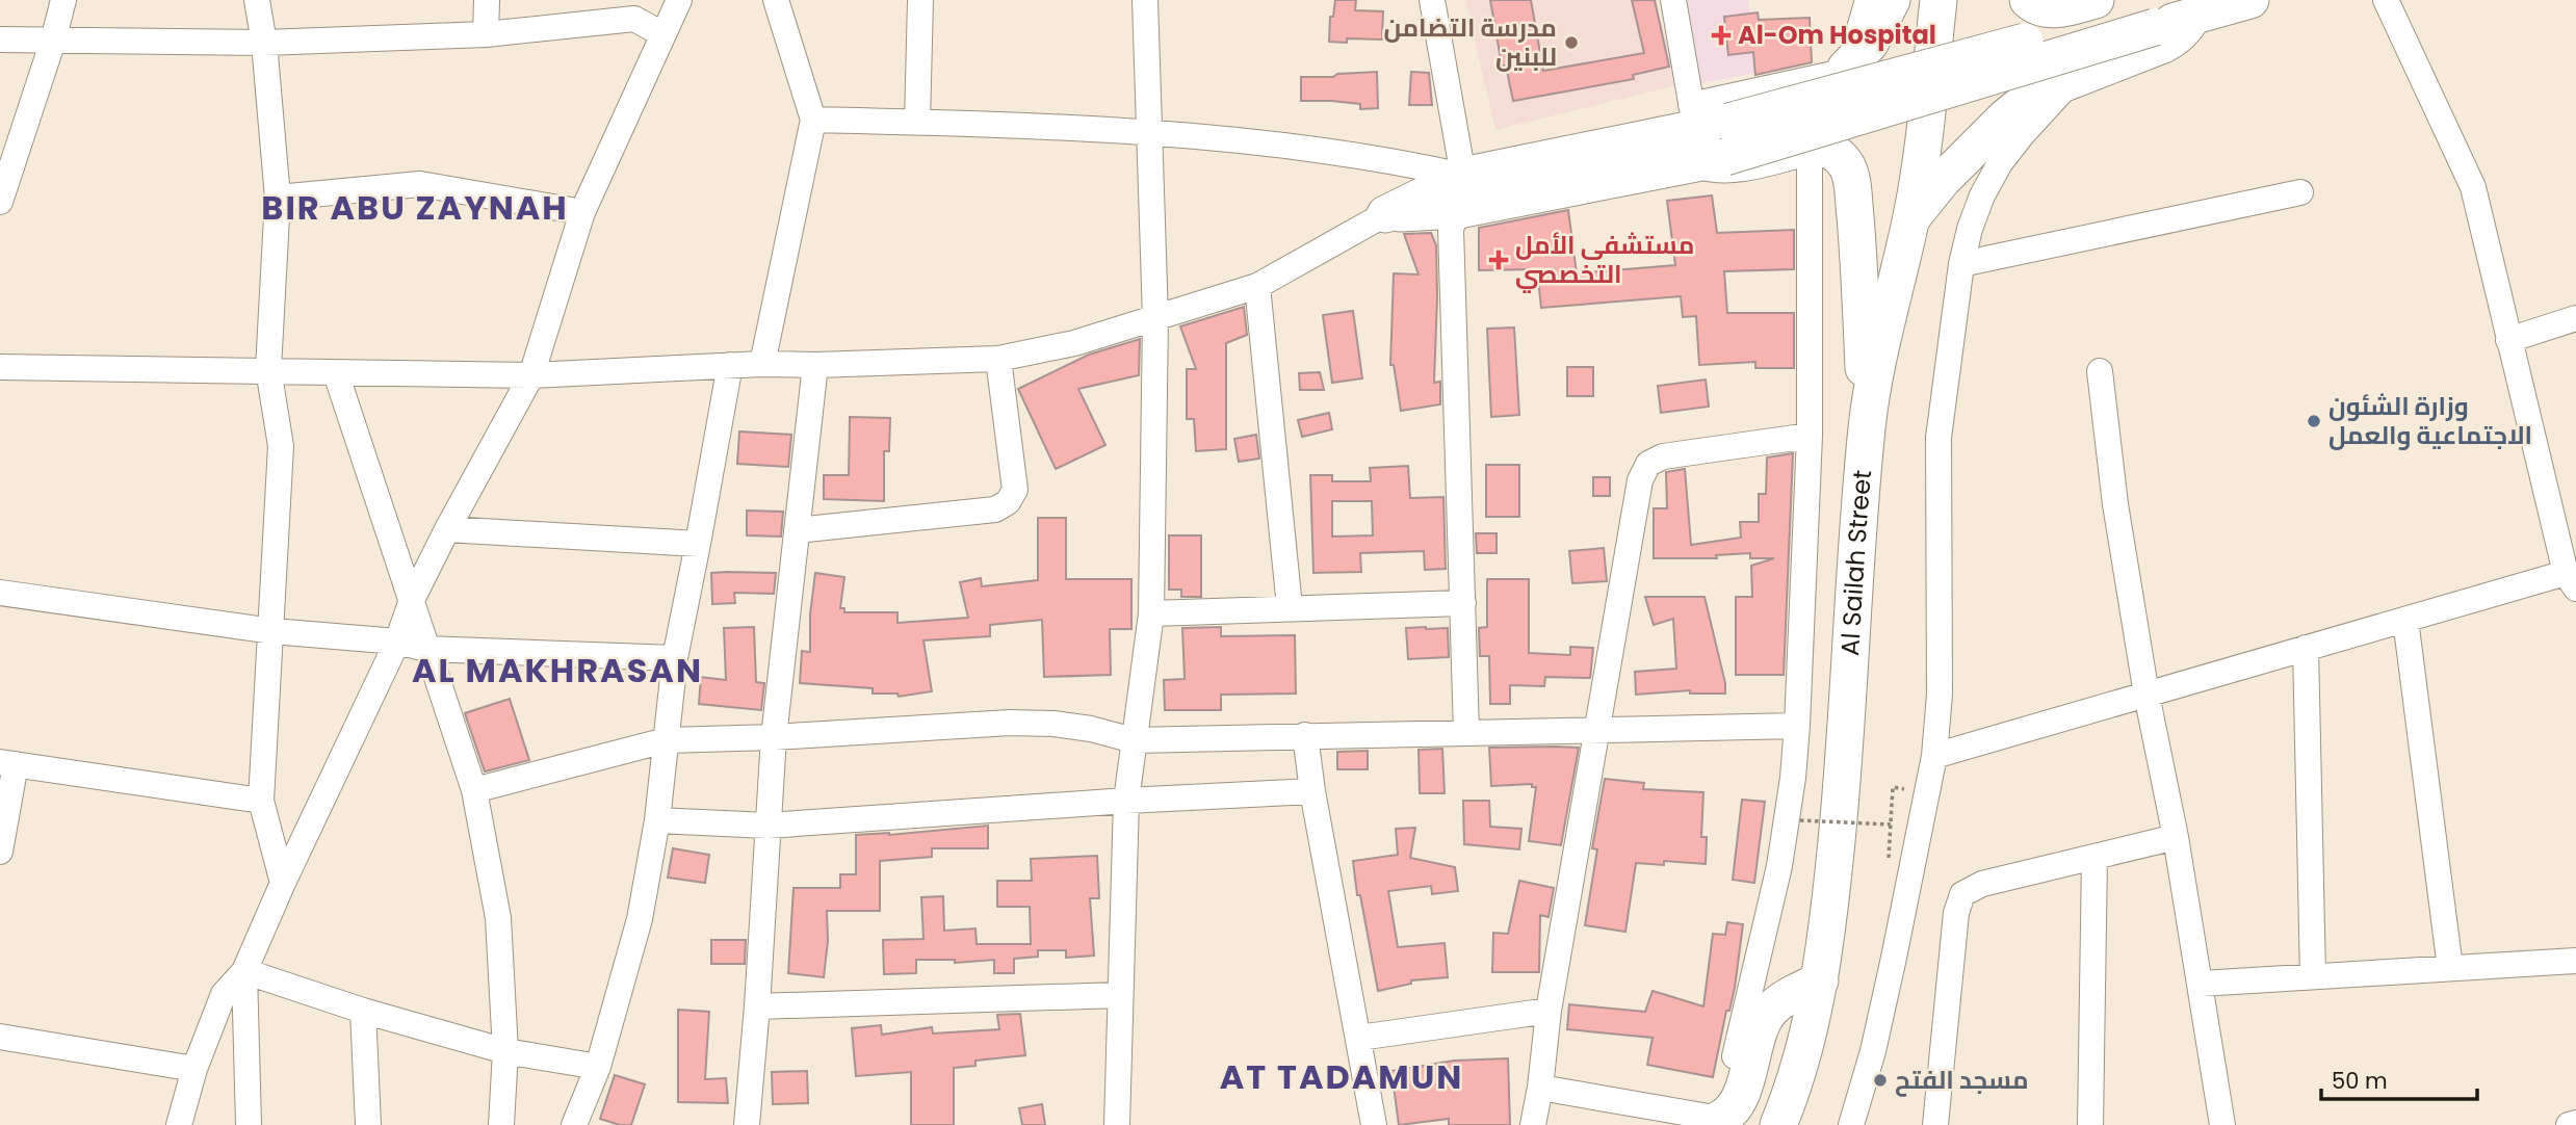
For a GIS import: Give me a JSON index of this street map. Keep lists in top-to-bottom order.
{
  "streets": {
    "main road": ["Al Sailah Street"]
  },
  "districts": ["BIR ABU ZAYNAH", "AL MAKHRASAN", "AT TADAMUN"],
  "places": {
    "health": ["Al-Om Hospital", "مستشفى الأمل التخصصي"],
    "other": ["مدرسة التضامن للبنين", "وزارة الشئون الاجتماعية والعمل", "مسجد الفتح"]
  },
  "scale_bar": "50 m"
}
